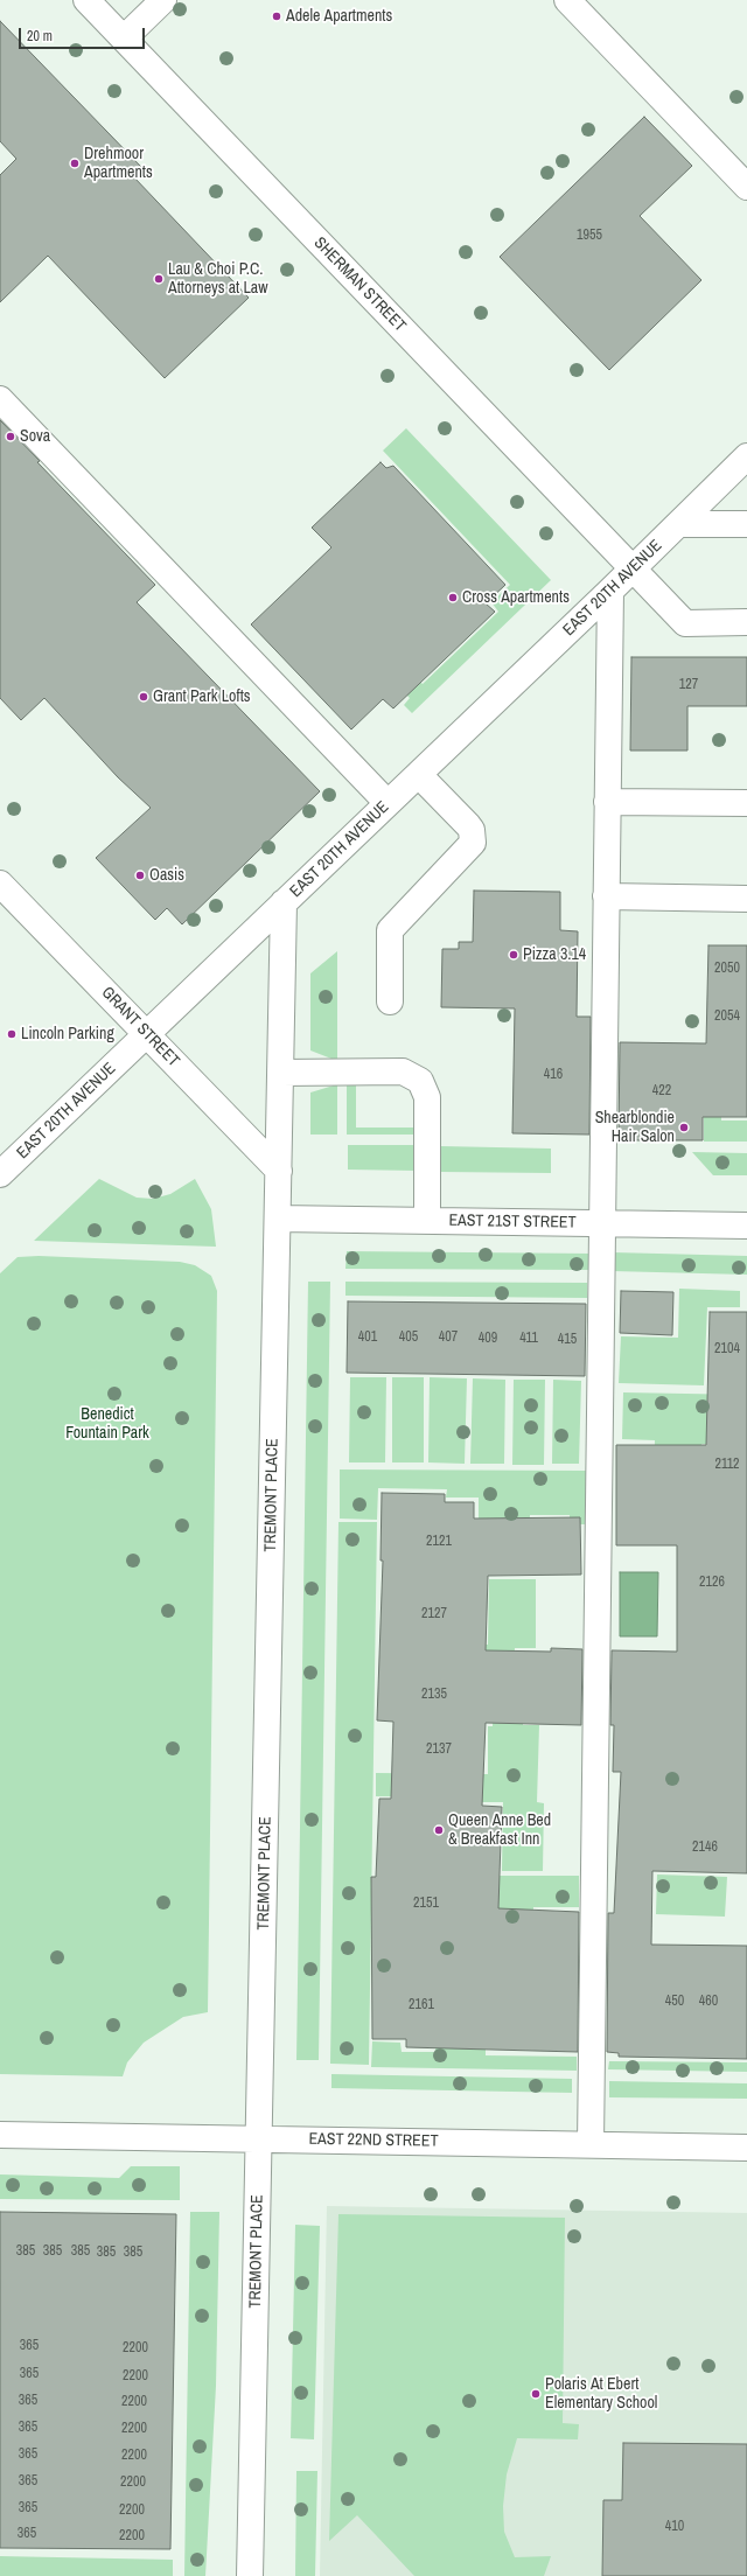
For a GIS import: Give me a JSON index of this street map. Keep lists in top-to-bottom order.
{
  "streets": {
    "street": [
      "SHERMAN STREET",
      "EAST 20TH AVENUE",
      "GRANT STREET",
      "EAST 21ST STREET",
      "TREMONT PLACE",
      "EAST 22ND STREET"
    ]
  },
  "crossings": [
    ["SHERMAN STREET", "EAST 20TH AVENUE"],
    ["EAST 20TH AVENUE", "GRANT STREET"],
    ["EAST 20TH AVENUE", "TREMONT PLACE"],
    ["GRANT STREET", "TREMONT PLACE"],
    ["EAST 21ST STREET", "TREMONT PLACE"],
    ["TREMONT PLACE", "EAST 22ND STREET"]
  ],
  "parks": ["Benedict Fountain Park"],
  "places": [
    "Adele Apartments",
    "Drehmoor Apartments",
    "Lau & Choi P.C. Attorneys at Law",
    "Sova",
    "Cross Apartments",
    "Grant Park Lofts",
    "Oasis",
    "Pizza 3.14",
    "Lincoln Parking",
    "Shearblondie Hair Salon",
    "Queen Anne Bed & Breakfast Inn",
    "Polaris At Ebert Elementary School"
  ],
  "house_numbers": [
    "1955",
    "127",
    "2050",
    "2054",
    "416",
    "422",
    "401",
    "405",
    "407",
    "409",
    "411",
    "415",
    "2104",
    "2112",
    "2121",
    "2126",
    "2127",
    "2135",
    "2137",
    "2146",
    "2151",
    "450",
    "460",
    "2161",
    "385",
    "385",
    "385",
    "385",
    "385",
    "365",
    "2200",
    "365",
    "2200",
    "365",
    "2200",
    "365",
    "2200",
    "365",
    "2200",
    "365",
    "2200",
    "365",
    "2200",
    "410",
    "365",
    "2200"
  ],
  "scale_bar": "20 m"
}
